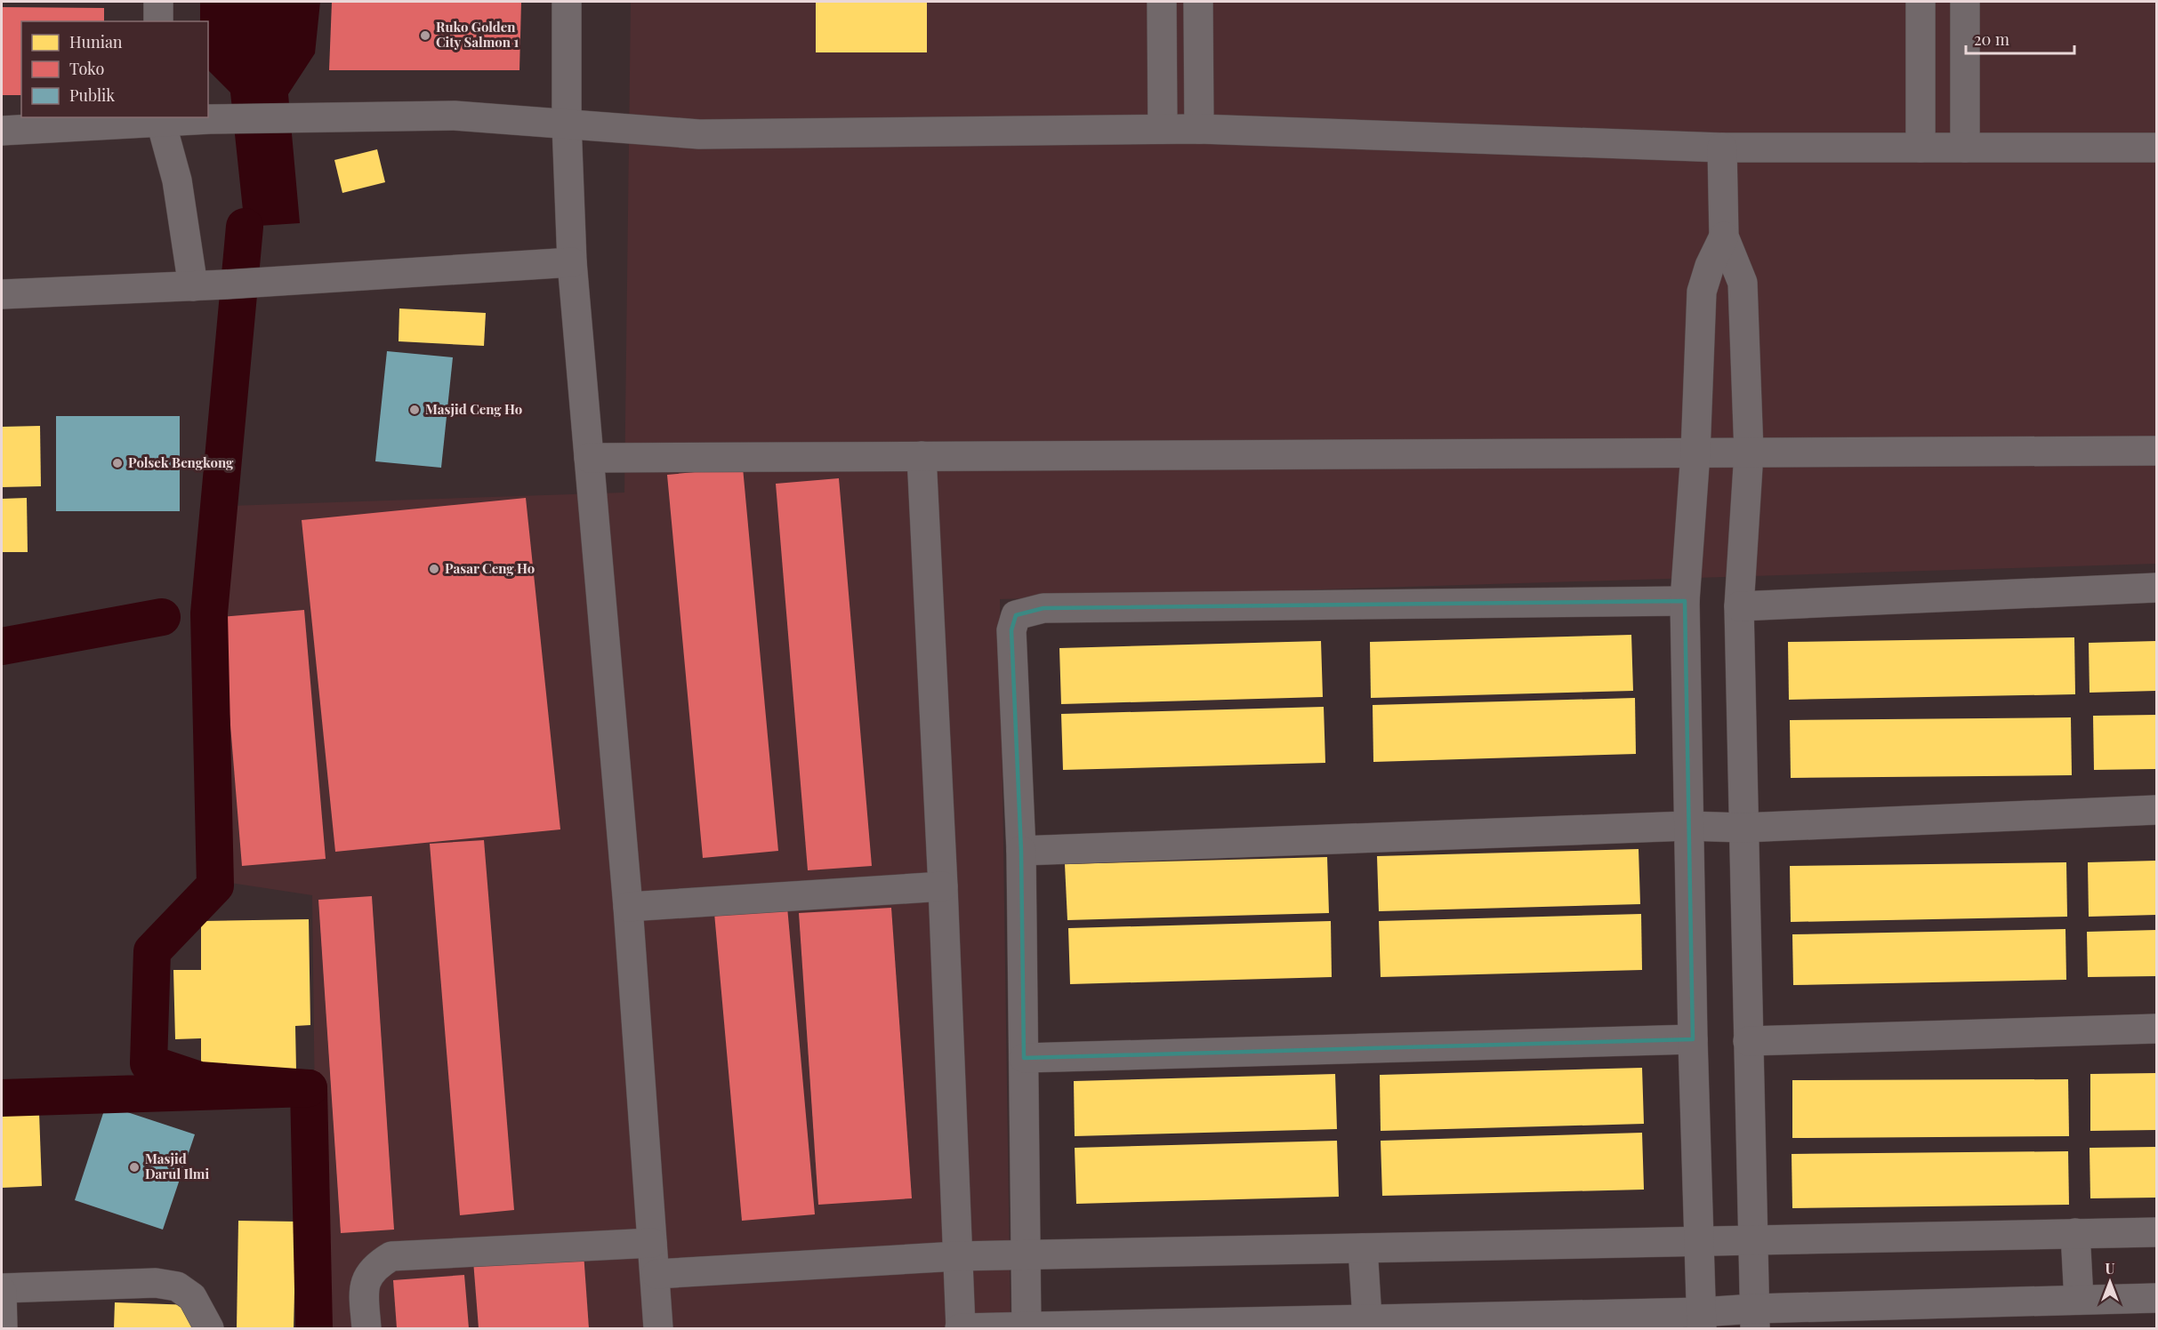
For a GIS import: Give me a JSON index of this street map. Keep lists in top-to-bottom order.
{
  "places": [
    "Ruko Golden City Salmon 1",
    "Masjid Ceng Ho",
    "Polsek Bengkong",
    "Pasar Ceng Ho",
    "Masjid Darul Ilmi"
  ],
  "legend": ["Hunian", "Toko", "Publik"],
  "scale_bar": "20 m",
  "north": "top"
}
